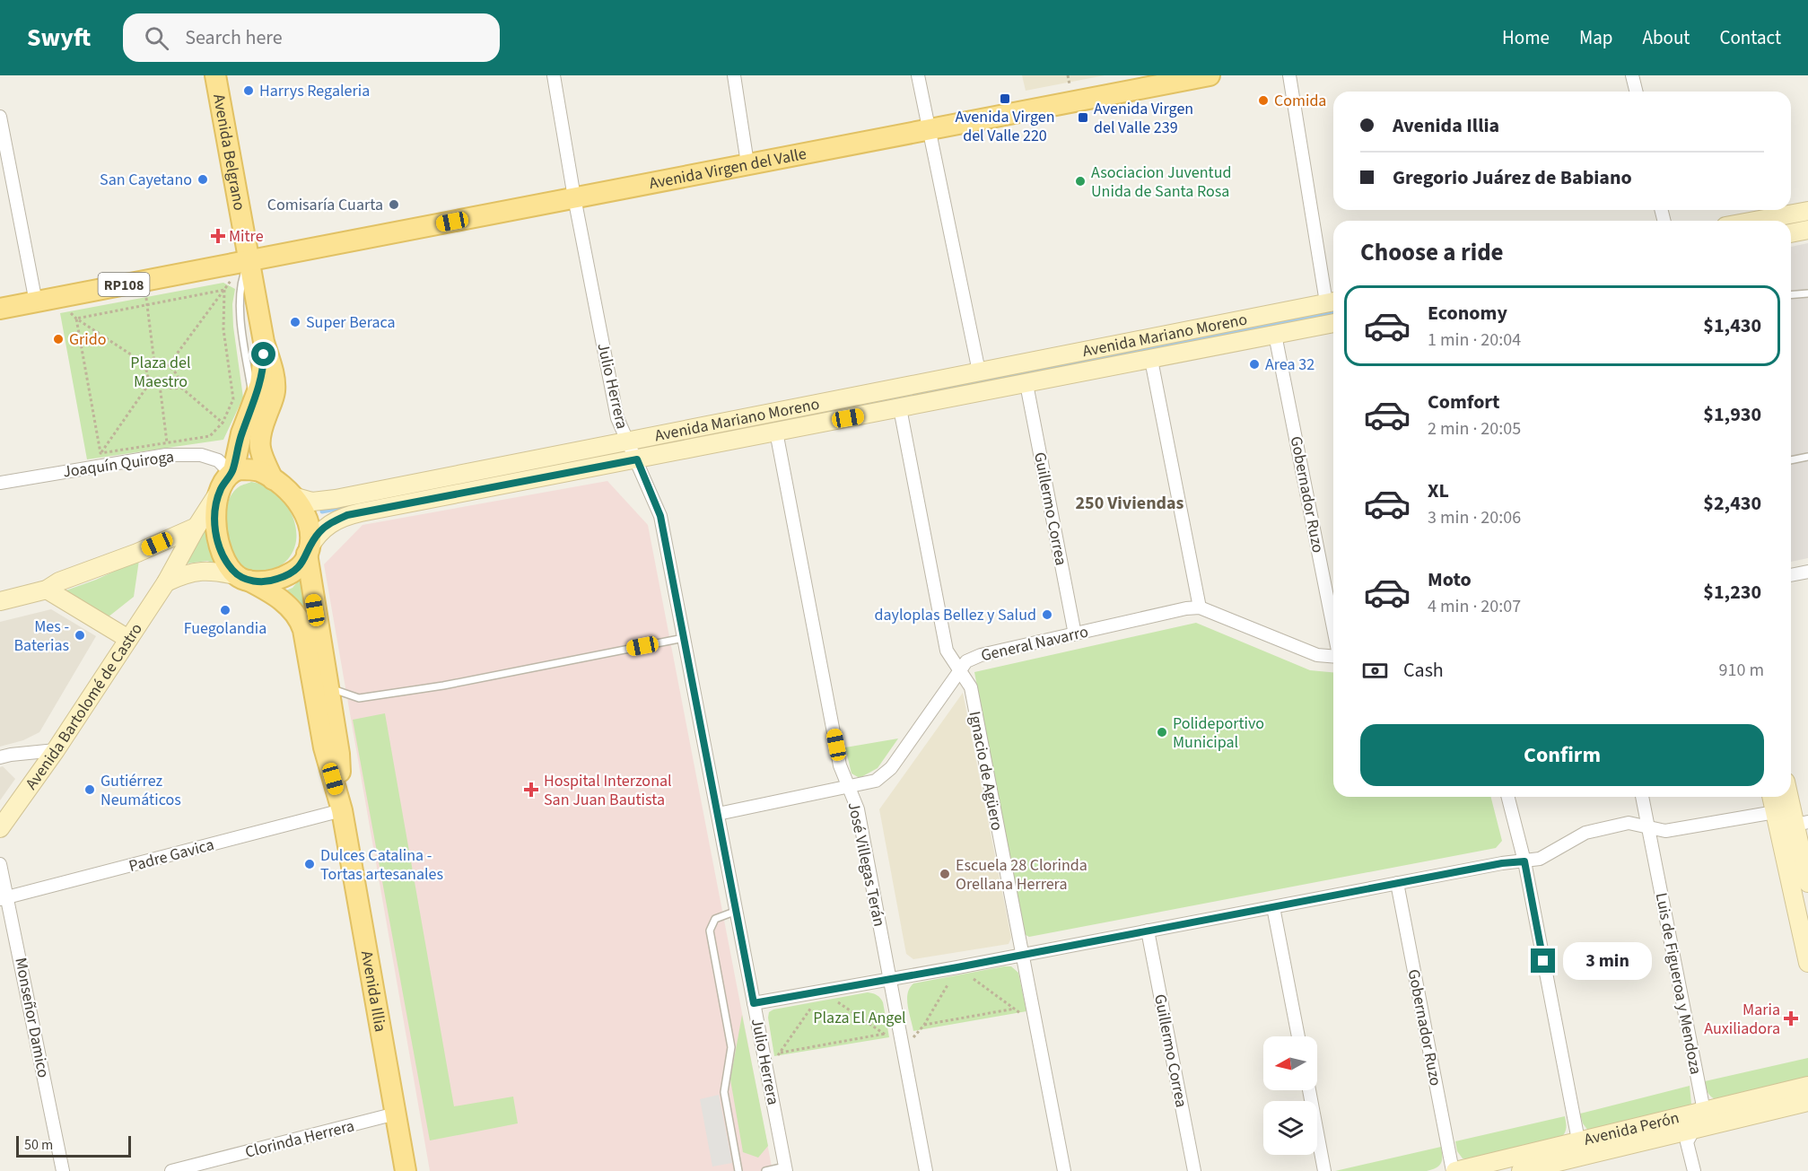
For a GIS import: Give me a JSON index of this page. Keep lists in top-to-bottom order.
{
  "streets": {
    "main road": [
      "Avenida Belgrano",
      "Avenida Virgen del Valle",
      "RP108",
      "Avenida Mariano Moreno",
      "Avenida Bartolomé de Castro",
      "Avenida Illia",
      "Avenida Perón"
    ],
    "street": [
      "Julio Herrera",
      "Joaquín Quiroga",
      "Gobernador Ruzo",
      "Guillermo Correa",
      "General Navarro",
      "Ignacio de Agüero",
      "Padre Gavica",
      "José Villegas Terán",
      "Luis de Figueroa y Mendoza",
      "Monseñor Damico",
      "Clorinda Herrera"
    ]
  },
  "crossings": [
    ["Avenida Belgrano", "Avenida Virgen del Valle"],
    ["Avenida Belgrano", "RP108"],
    ["Avenida Virgen del Valle", "RP108"],
    ["Avenida Virgen del Valle", "Julio Herrera"],
    ["Avenida Mariano Moreno", "Julio Herrera"],
    ["Avenida Mariano Moreno", "Joaquín Quiroga"],
    ["Avenida Mariano Moreno", "Gobernador Ruzo"],
    ["Avenida Mariano Moreno", "Guillermo Correa"],
    ["Avenida Mariano Moreno", "Avenida Bartolomé de Castro"],
    ["Avenida Mariano Moreno", "Ignacio de Agüero"],
    ["Avenida Mariano Moreno", "José Villegas Terán"],
    ["Avenida Mariano Moreno", "Avenida Illia"],
    ["Julio Herrera", "General Navarro"],
    ["Joaquín Quiroga", "Avenida Bartolomé de Castro"],
    ["Joaquín Quiroga", "Avenida Illia"],
    ["Gobernador Ruzo", "Avenida Perón"],
    ["Guillermo Correa", "General Navarro"],
    ["General Navarro", "Ignacio de Agüero"],
    ["General Navarro", "José Villegas Terán"],
    ["Avenida Bartolomé de Castro", "Avenida Illia"],
    ["Padre Gavica", "Avenida Illia"],
    ["Padre Gavica", "Monseñor Damico"],
    ["Luis de Figueroa y Mendoza", "Avenida Perón"],
    ["Avenida Illia", "Clorinda Herrera"]
  ],
  "districts": ["250 Viviendas"],
  "parks": ["Plaza del Maestro", "Plaza El Angel"],
  "places": {
    "other": [
      "Harrys Regaleria",
      "Comida",
      "San Cayetano",
      "Asociacion Juventud Unida de Santa Rosa",
      "Comisaría Cuarta",
      "Super Beraca",
      "Grido",
      "Area 32",
      "Fuegolandia",
      "dayloplas Bellez y Salud",
      "Mes - Baterias",
      "Polideportivo Municipal",
      "Gutiérrez Neumáticos",
      "Dulces Catalina - Tortas artesanales",
      "Escuela 28 Clorinda Orellana Herrera"
    ],
    "transit": ["Avenida Virgen del Valle 220", "Avenida Virgen del Valle 239"],
    "health": ["Mitre", "Hospital Interzonal San Juan Bautista", "Maria Auxiliadora"]
  },
  "scale_bar": "50 m",
  "north": "left",
  "page": {
    "header": "Swyft",
    "search": "Search here",
    "nav": [
      "Home",
      "Map",
      "About",
      "Contact"
    ],
    "banner": ["Avenida Illia", "Gregorio Juárez de Babiano"],
    "heading": "Choose a ride",
    "list": [
      {
        "name": "Economy",
        "note": "1 min · 20:04",
        "value": "$1,430"
      },
      {
        "name": "Comfort",
        "note": "2 min · 20:05",
        "value": "$1,930"
      },
      {
        "name": "XL",
        "note": "3 min · 20:06",
        "value": "$2,430"
      },
      {
        "name": "Moto",
        "note": "4 min · 20:07",
        "value": "$1,230"
      }
    ],
    "pay": ["Cash", "910 m"],
    "buttons": "Confirm",
    "bubble": "3 min",
    "scale": "50 m"
  }
}
